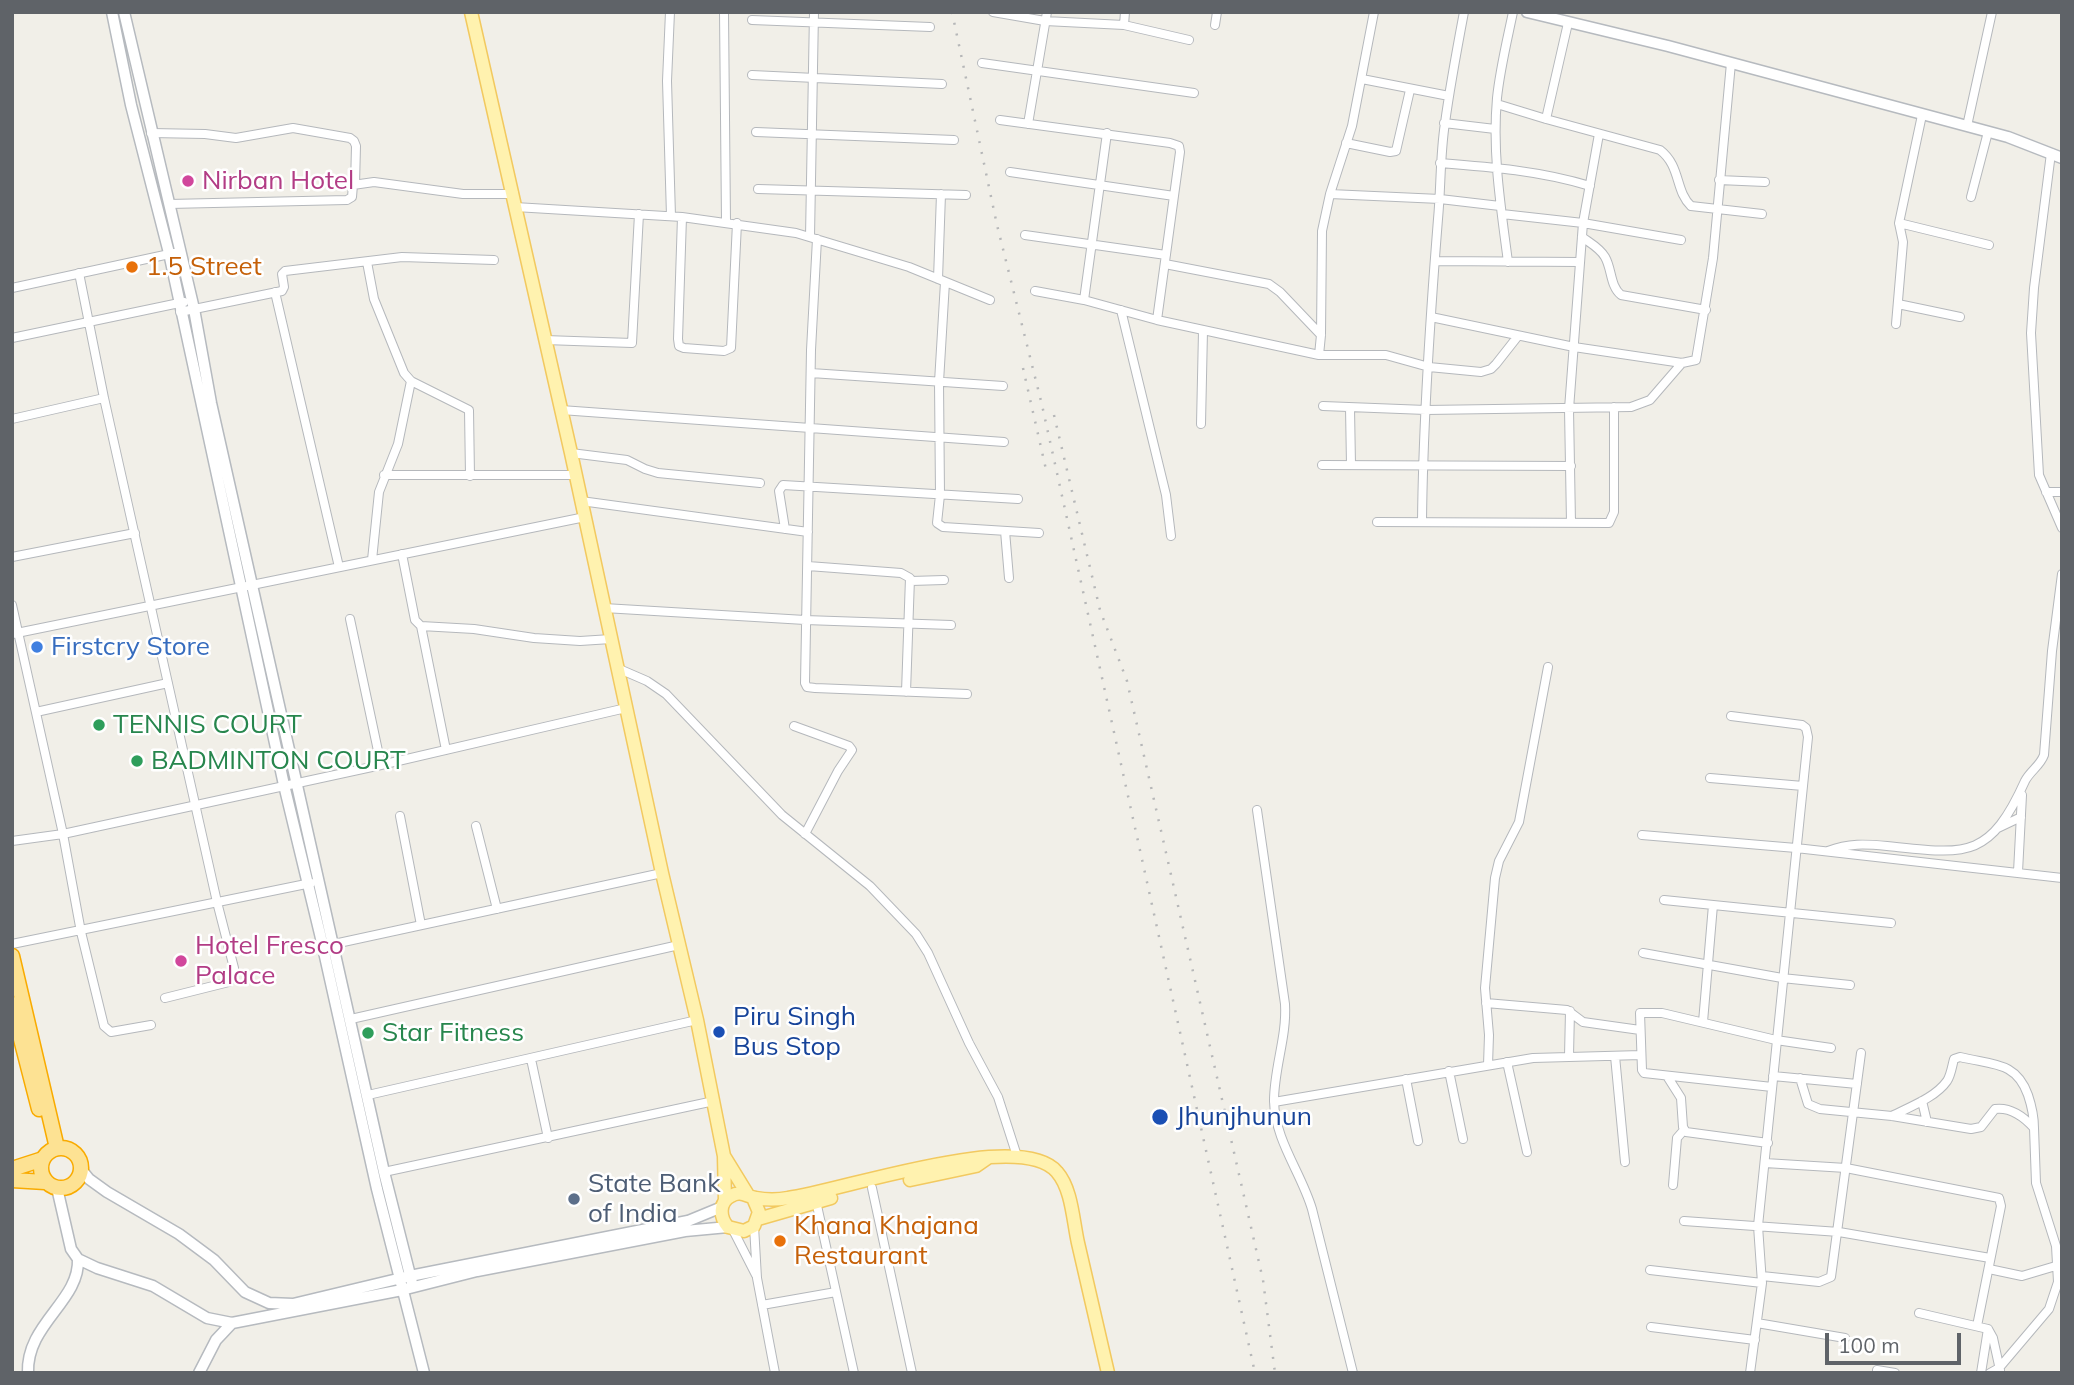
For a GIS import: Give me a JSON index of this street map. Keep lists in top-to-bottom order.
{
  "places": [
    "Nirban Hotel",
    "1.5 Street",
    "Firstcry Store",
    "TENNIS COURT",
    "BADMINTON COURT",
    "Hotel Fresco Palace",
    "Piru Singh Bus Stop",
    "Star Fitness",
    "Jhunjhunun",
    "State Bank of India",
    "Khana Khajana Restaurant"
  ],
  "scale_bar": "100 m"
}
